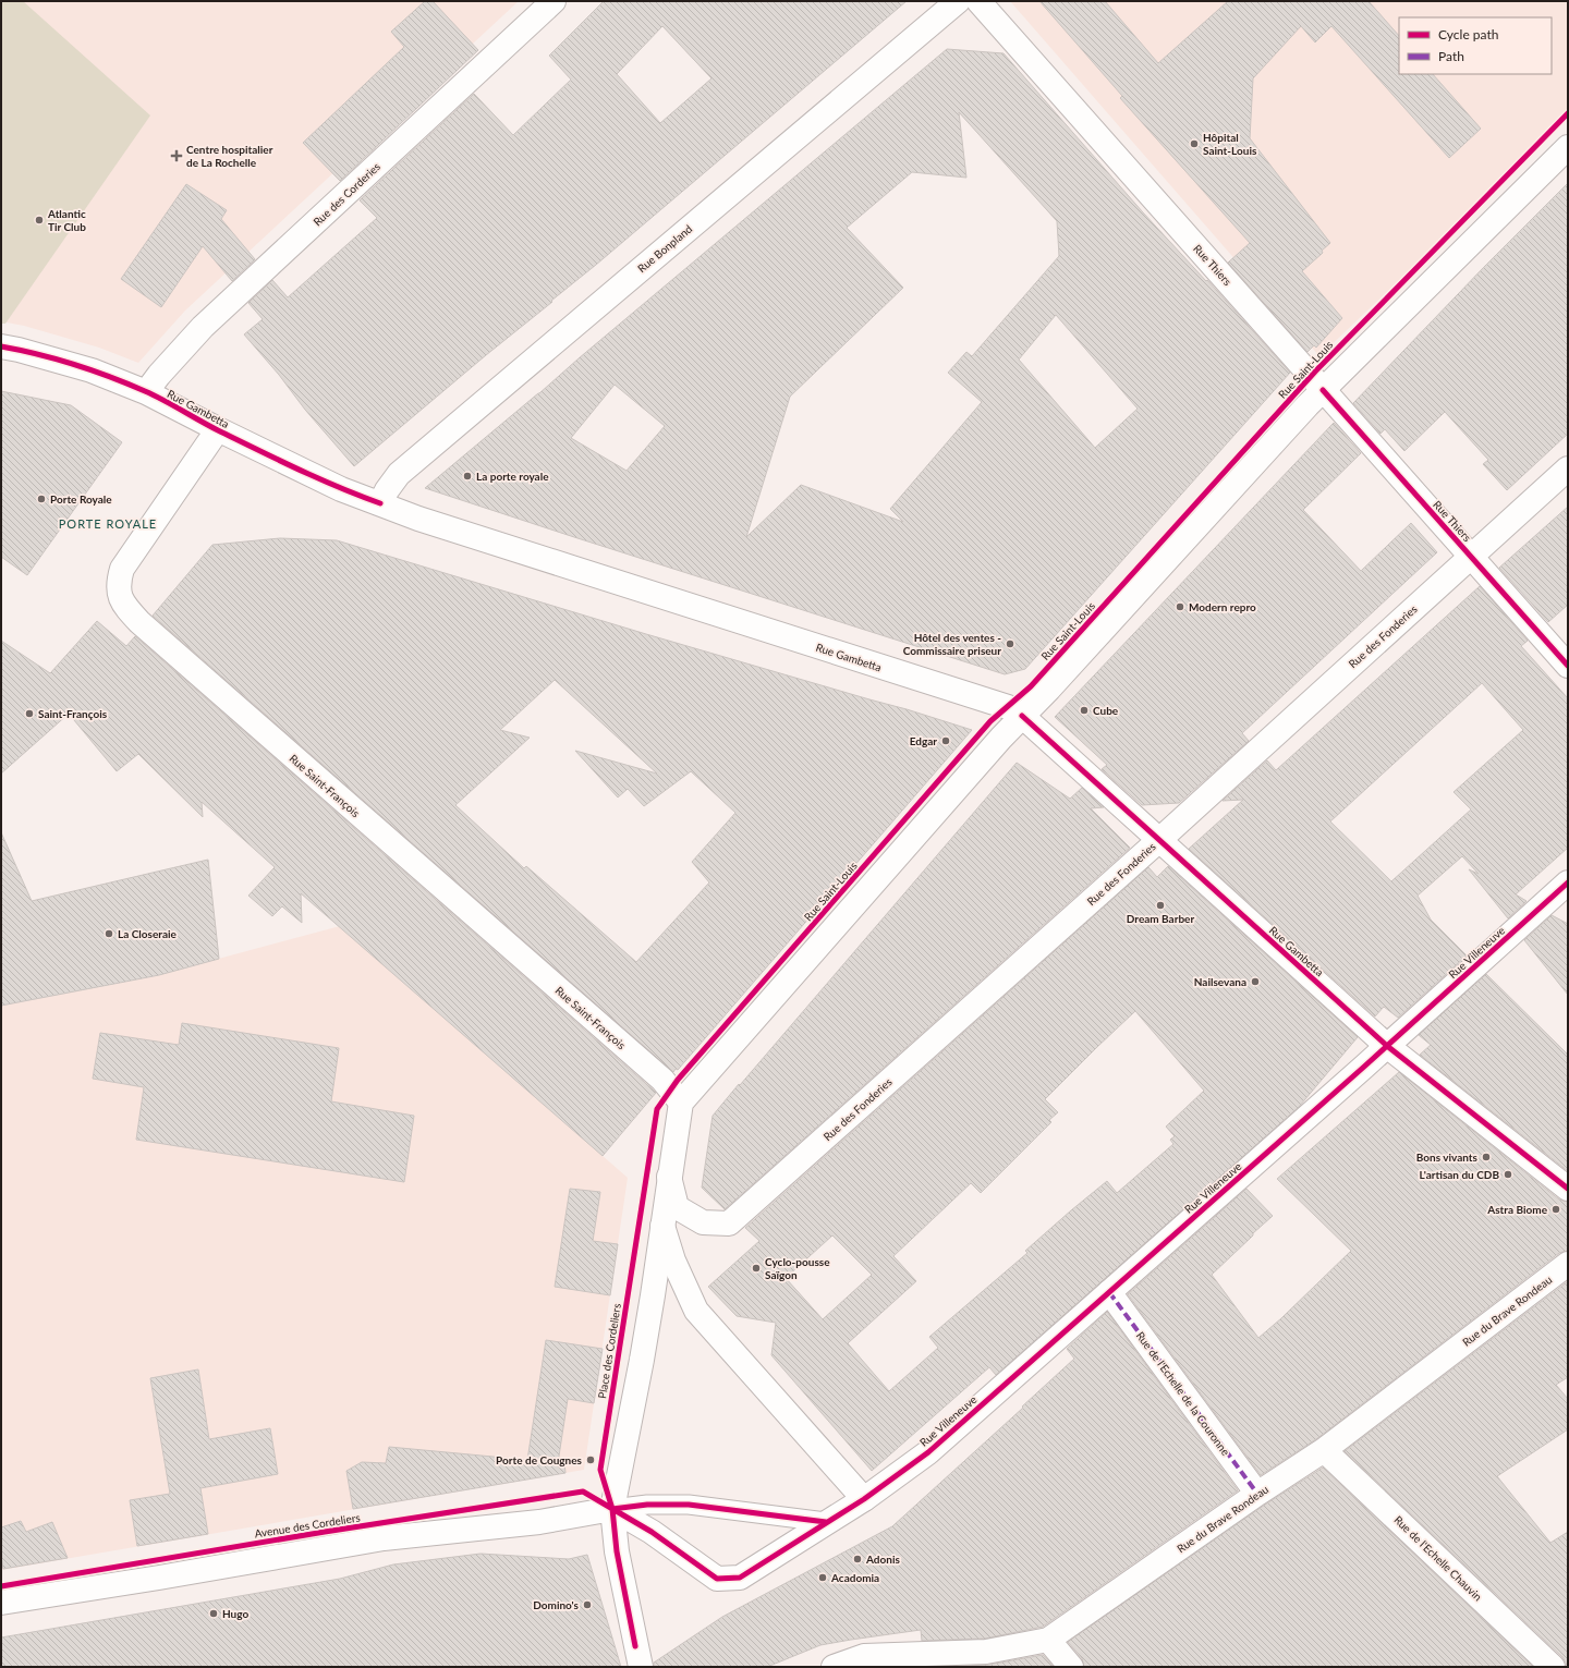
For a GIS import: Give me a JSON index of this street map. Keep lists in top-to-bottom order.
{
  "streets": {
    "street": [
      "Rue des Corderies",
      "Rue Bonpland",
      "Rue Thiers",
      "Rue Gambetta",
      "Rue des Fonderies",
      "Rue Saint-François",
      "Rue Villeneuve",
      "Rue du Brave Rondeau",
      "Rue de l'Echelle de la Couronne",
      "Rue de l'Echelle Chauvin"
    ],
    "cycle path": ["Rue Saint-Louis", "Avenue des Cordeliers"]
  },
  "crossings": [
    ["Rue des Corderies", "Rue Gambetta"],
    ["Rue Bonpland", "Rue Gambetta"],
    ["Rue Thiers", "Rue des Fonderies"],
    ["Rue Gambetta", "Rue des Fonderies"],
    ["Rue Gambetta", "Rue Saint-François"],
    ["Rue Gambetta", "Rue Villeneuve"],
    ["Rue Villeneuve", "Rue de l'Echelle de la Couronne"],
    ["Rue du Brave Rondeau", "Rue de l'Echelle de la Couronne"],
    ["Rue du Brave Rondeau", "Rue de l'Echelle Chauvin"]
  ],
  "districts": ["PORTE ROYALE"],
  "places": {
    "other": [
      "Hôpital Saint-Louis",
      "Atlantic Tir Club",
      "La porte royale",
      "Porte Royale",
      "Modern repro",
      "Hôtel des ventes - Commissaire priseur",
      "Cube",
      "Saint-François",
      "Edgar",
      "Dream Barber",
      "La Closeraie",
      "Nailsevana",
      "Bons vivants",
      "L'artisan du CDB",
      "Astra Biome",
      "Cyclo-pousse Saïgon",
      "Porte de Cougnes",
      "Adonis",
      "Acadomia",
      "Domino's",
      "Hugo"
    ],
    "health": ["Centre hospitalier de La Rochelle"]
  },
  "legend": ["Cycle path", "Path"]
}
